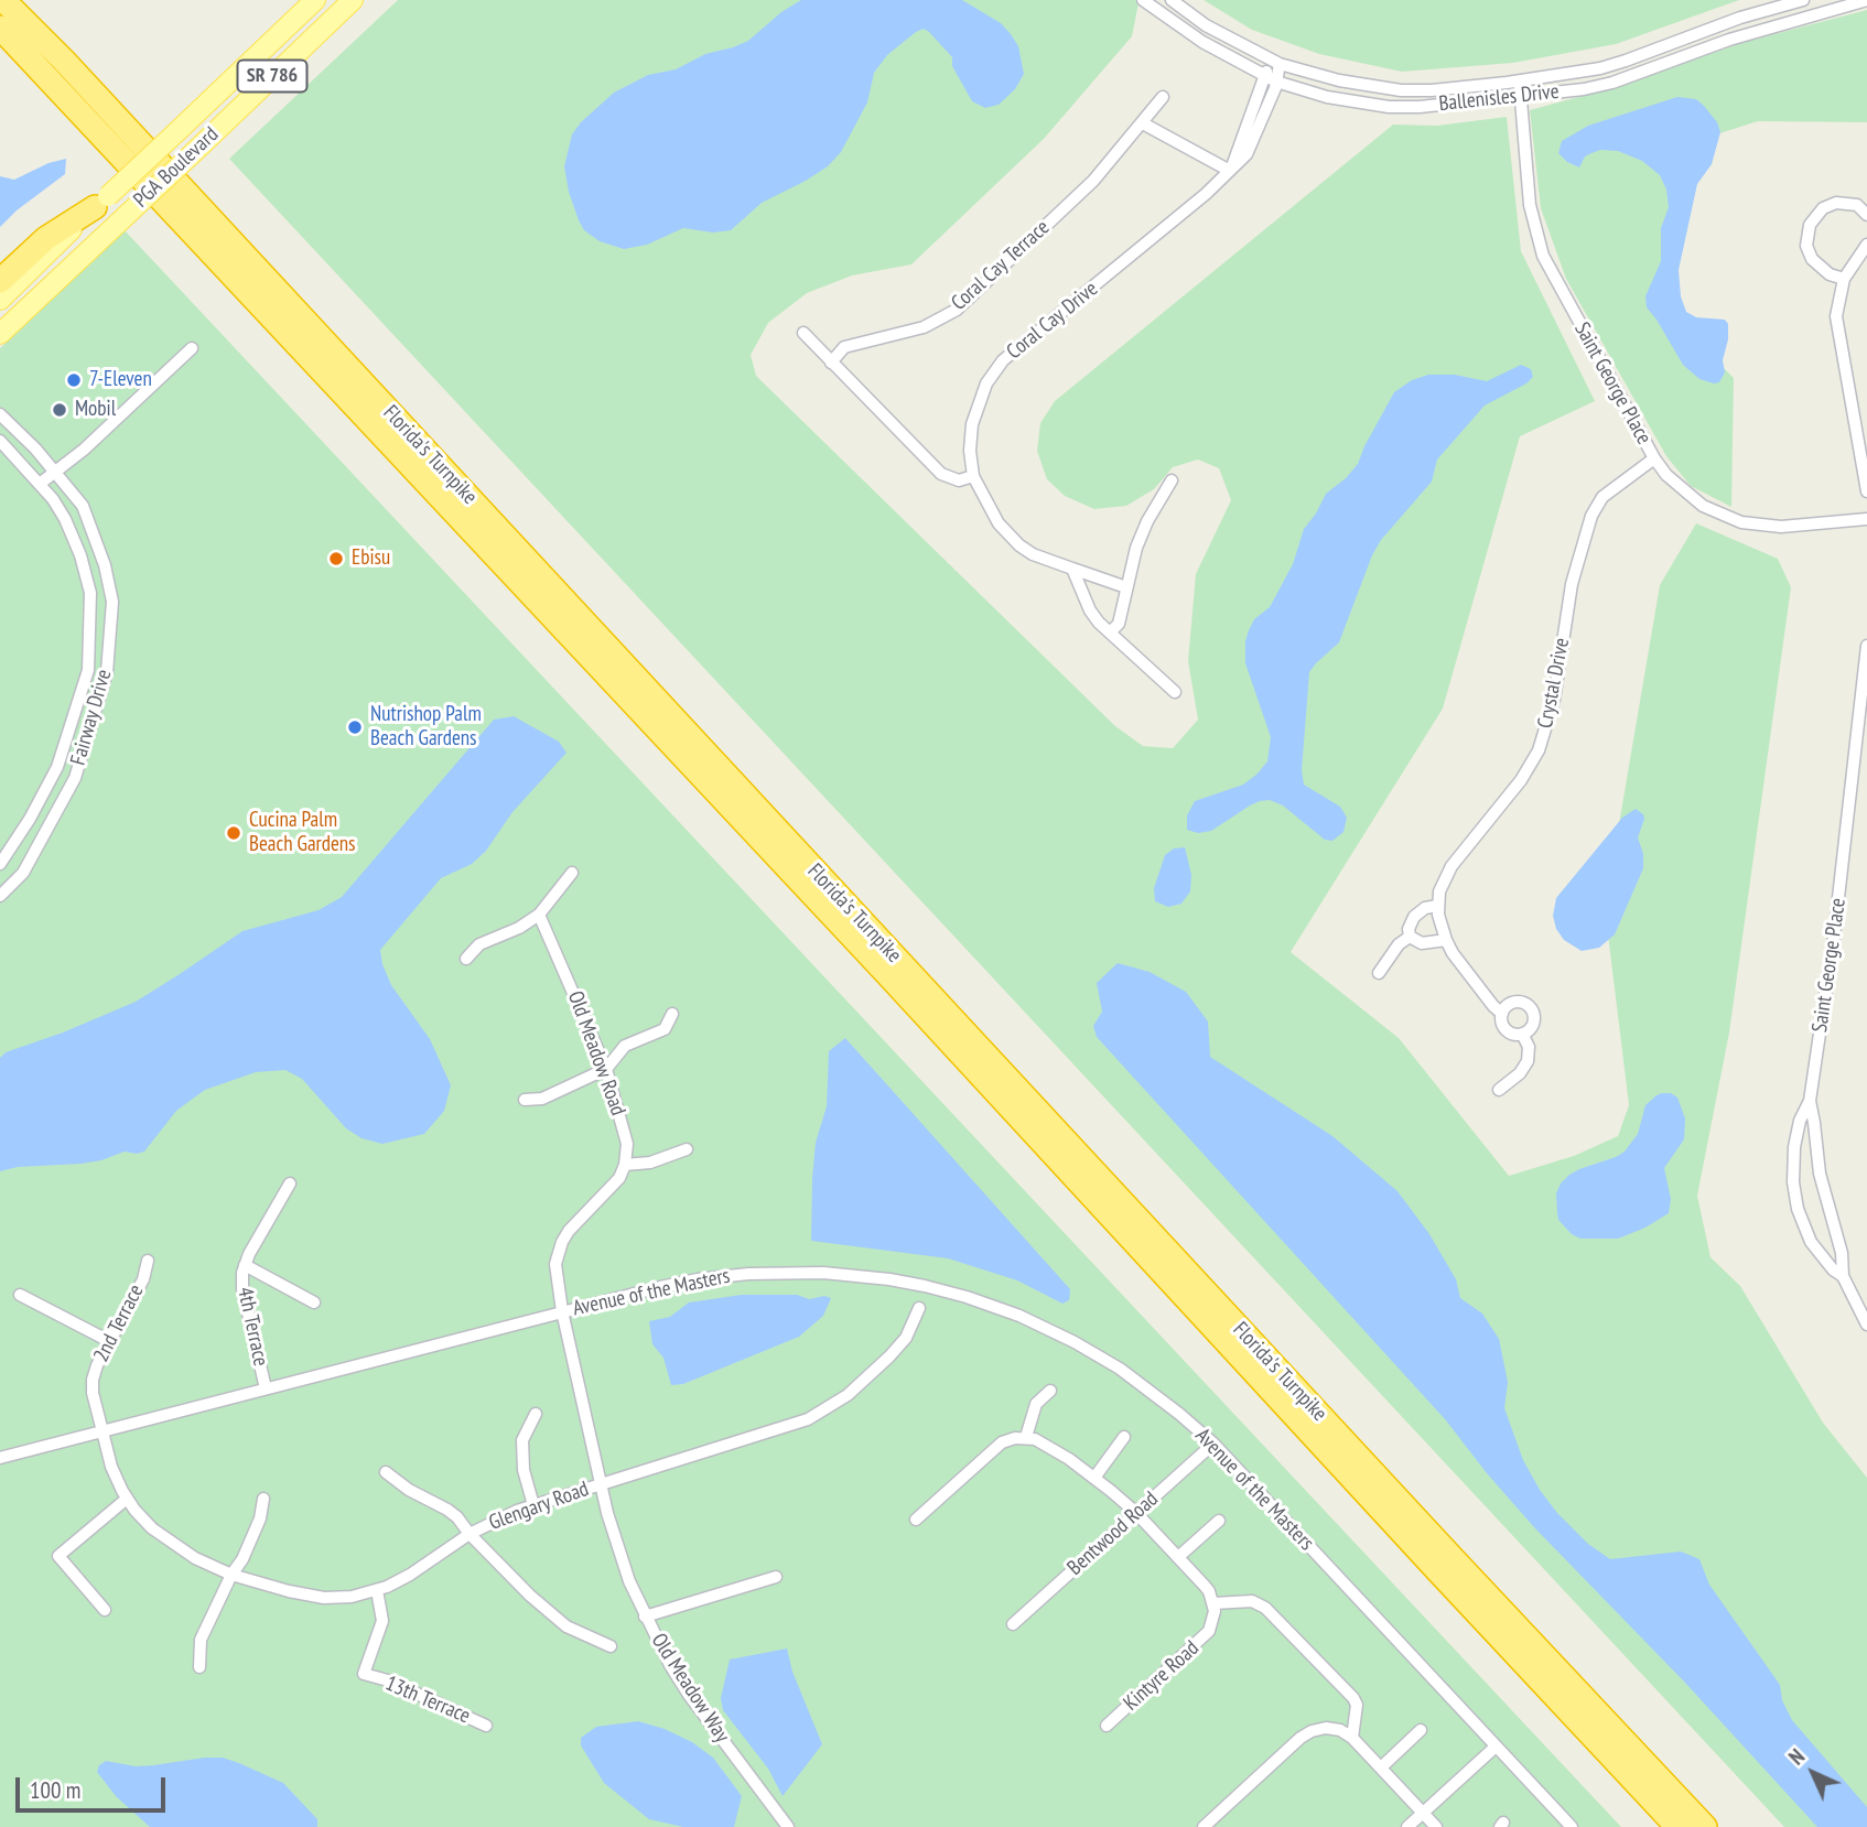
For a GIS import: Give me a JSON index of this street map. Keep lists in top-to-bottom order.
{
  "streets": {
    "highway": ["Florida's Turnpike"],
    "main road": ["SR 786", "PGA Boulevard"],
    "street": [
      "Ballenisles Drive",
      "Coral Cay Terrace",
      "Coral Cay Drive",
      "Saint George Place",
      "Crystal Drive",
      "Fairway Drive",
      "Old Meadow Road",
      "Avenue of the Masters",
      "2nd Terrace",
      "4th Terrace",
      "Glengary Road",
      "Bentwood Road",
      "Kintyre Road",
      "Old Meadow Way",
      "13th Terrace"
    ]
  },
  "crossings": [
    ["Ballenisles Drive", "Coral Cay Drive"],
    ["Ballenisles Drive", "Saint George Place"],
    ["Saint George Place", "Crystal Drive"],
    ["Avenue of the Masters", "2nd Terrace"],
    ["Avenue of the Masters", "4th Terrace"],
    ["Avenue of the Masters", "Glengary Road"],
    ["Avenue of the Masters", "Bentwood Road"],
    ["Avenue of the Masters", "Old Meadow Way"],
    ["2nd Terrace", "Glengary Road"],
    ["Glengary Road", "Old Meadow Way"],
    ["Glengary Road", "13th Terrace"]
  ],
  "places": [
    "7-Eleven",
    "Mobil",
    "Ebisu",
    "Nutrishop Palm Beach Gardens",
    "Cucina Palm Beach Gardens"
  ],
  "scale_bar": "100 m",
  "north": "top left"
}
